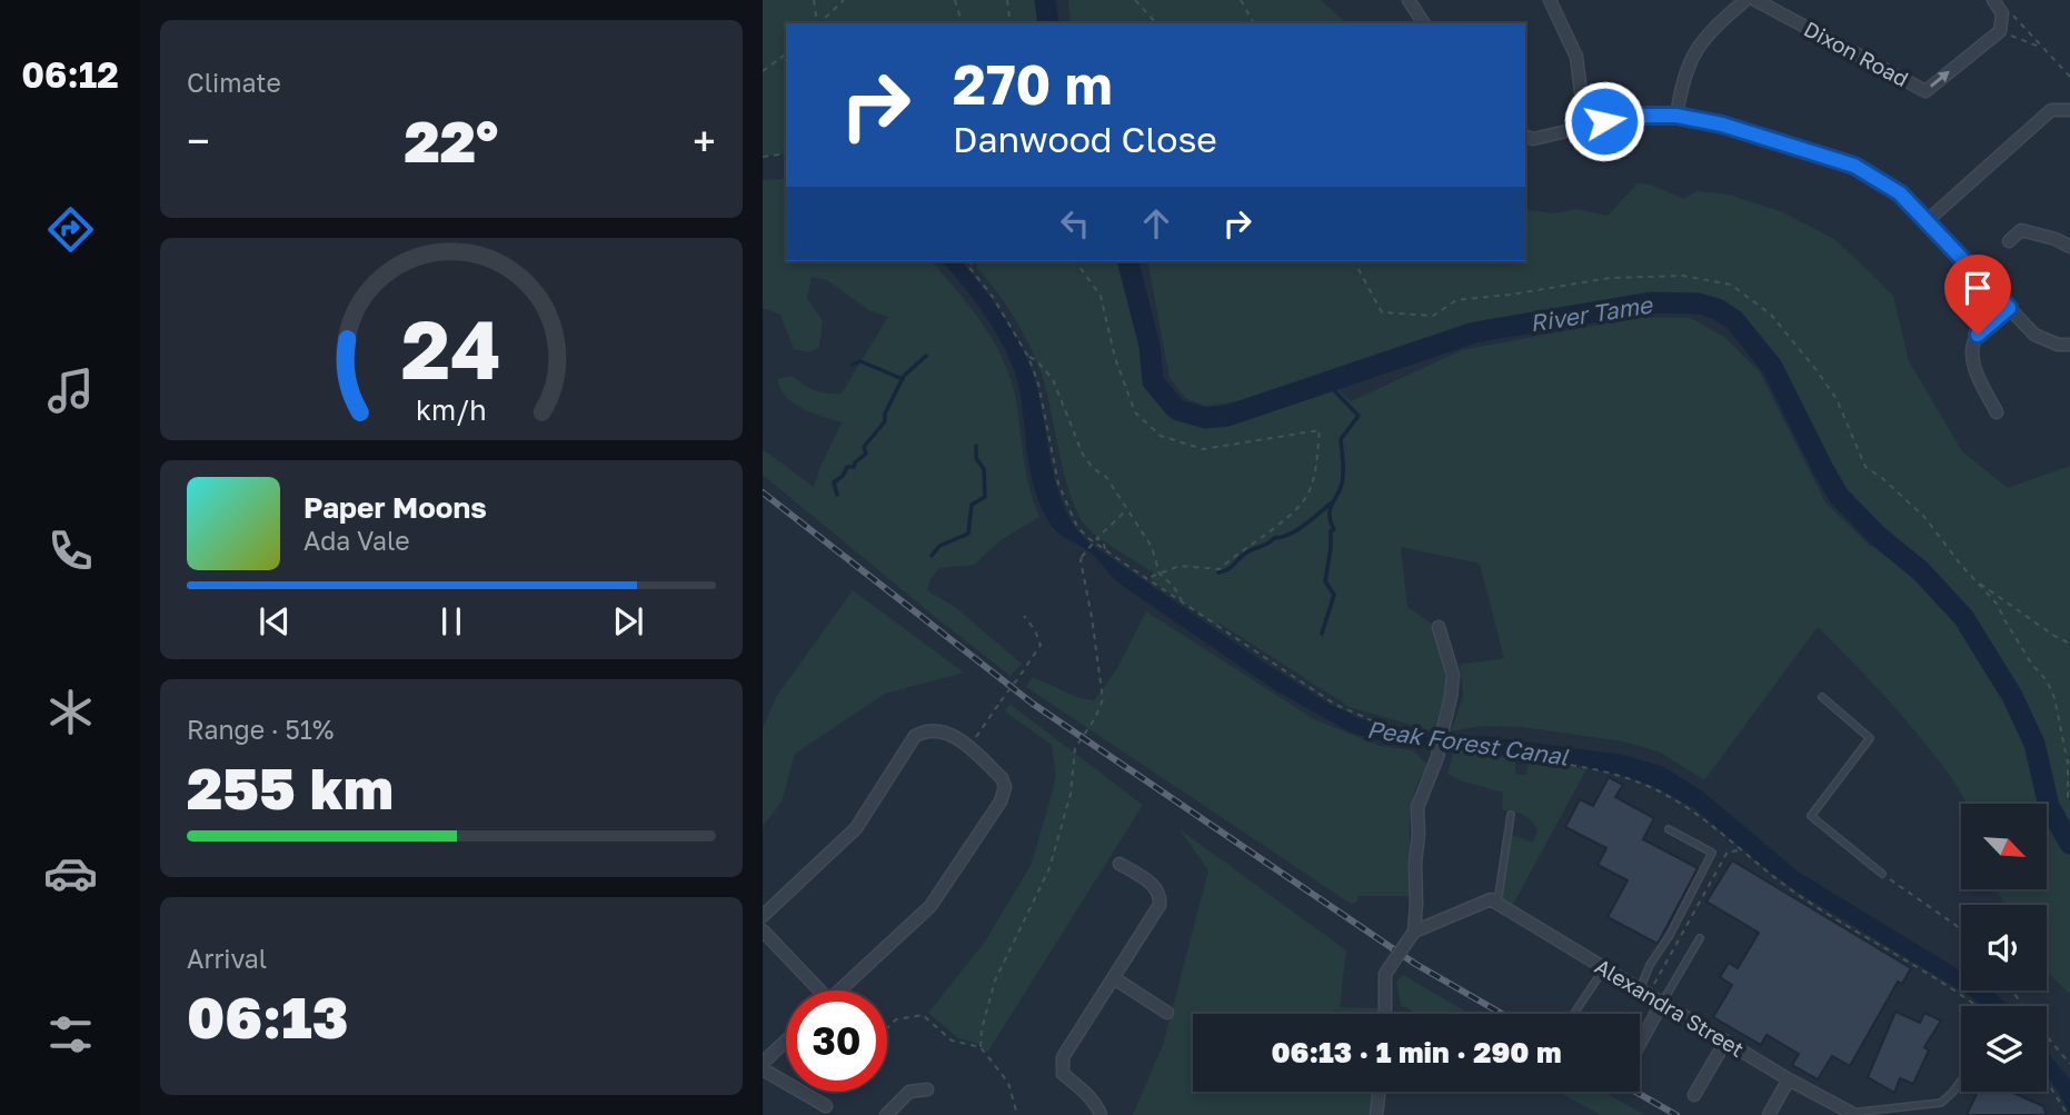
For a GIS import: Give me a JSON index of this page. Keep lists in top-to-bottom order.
{
  "streets": {
    "street": ["Dixon Road", "Alexandra Street"]
  },
  "one_way": ["Dixon Road"],
  "water": ["River Tame", "Peak Forest Canal"],
  "north": "bottom right",
  "page": {
    "tabs": "06:12",
    "tile": [
      "Climate",
      ["Range · 51%", "255 km"],
      ["Arrival", "06:13"]
    ],
    "turn": ["270 m", "Danwood Close"],
    "heat": ["−", "22°", "+"],
    "song": ["Paper Moons", "Ada Vale"],
    "limit": "30",
    "trip": "06:13 · 1 min · 290 m",
    "gauge": ["24", "km/h"]
  }
}
